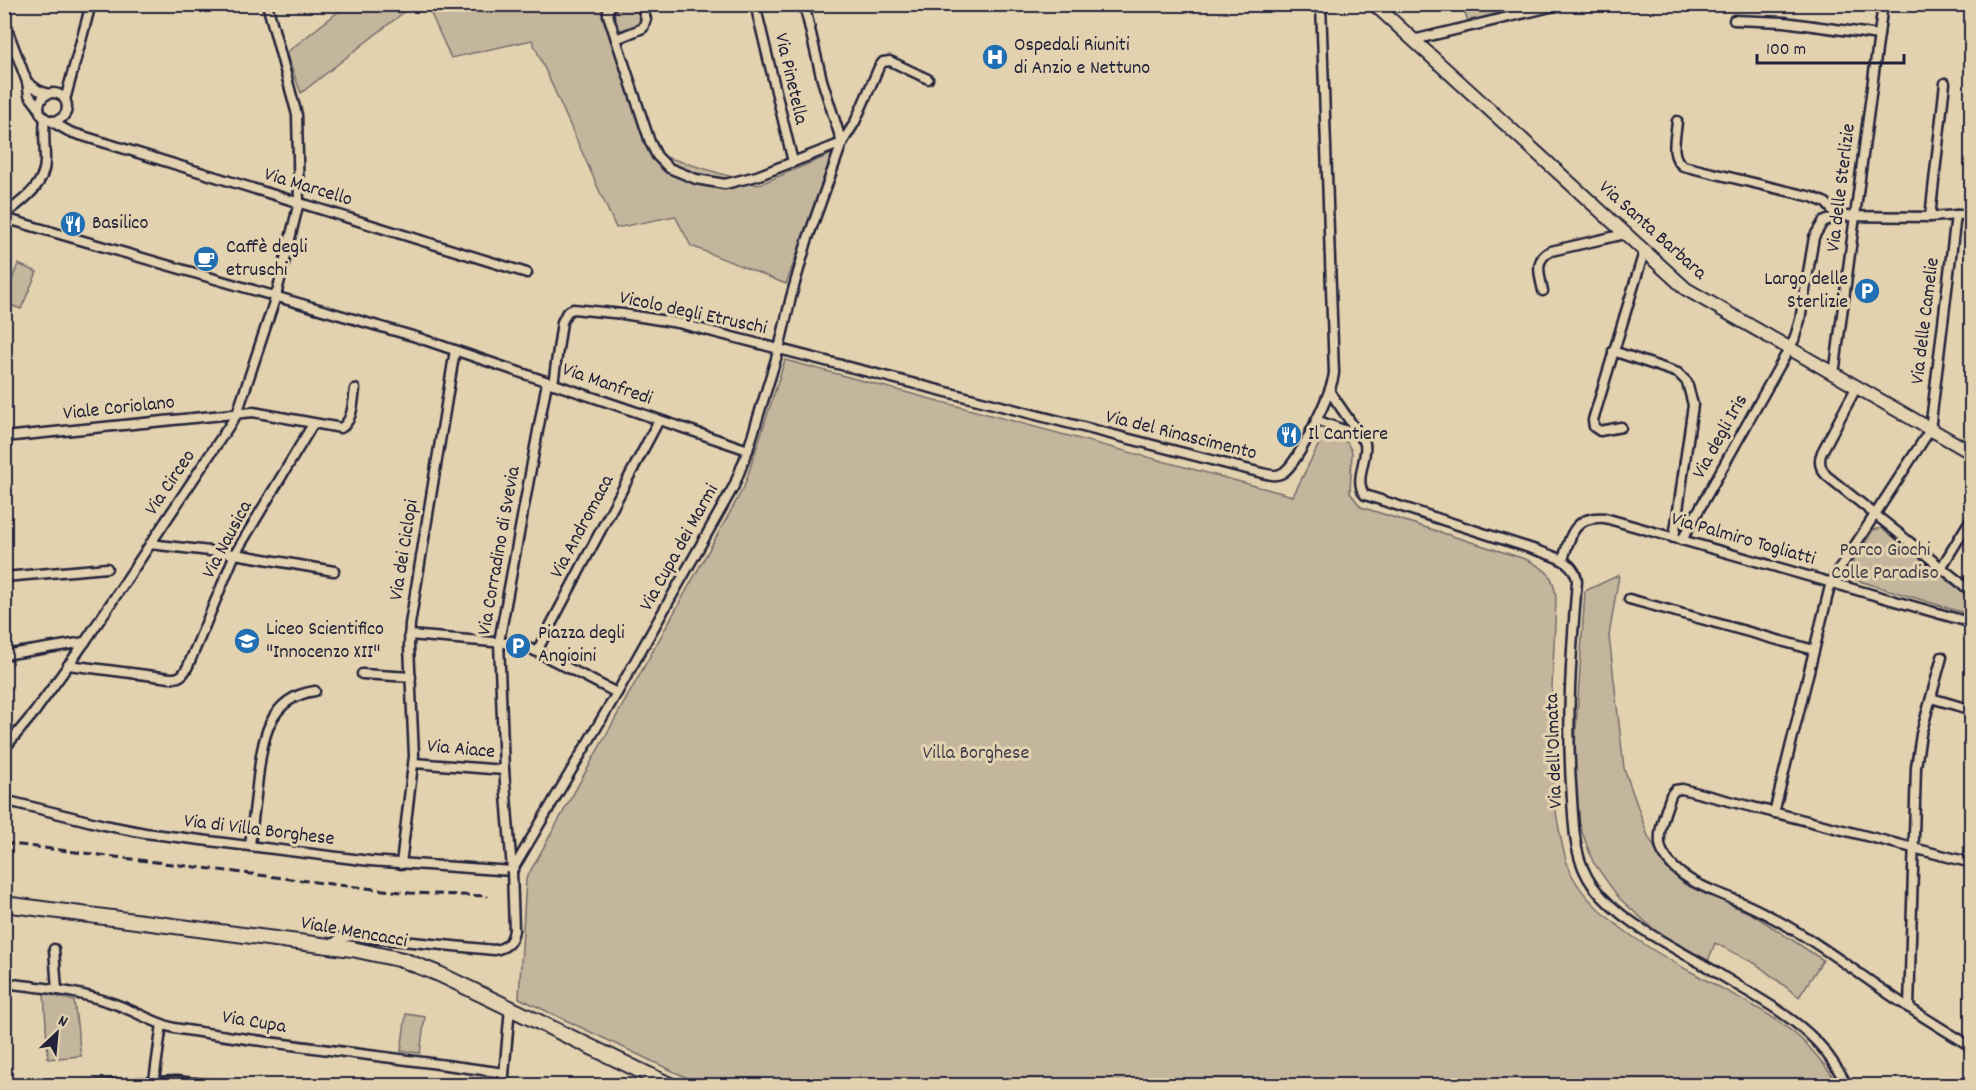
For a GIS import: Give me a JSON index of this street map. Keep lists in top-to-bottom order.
{
  "streets": {
    "main road": ["Viale Mencacci"],
    "street": [
      "Via Pinetella",
      "Via Marcello",
      "Via delle Sterlizie",
      "Via Santa Barbara",
      "Vicolo degli Etruschi",
      "Via delle Camelie",
      "Via Manfredi",
      "Viale Coriolano",
      "Via del Rinascimento",
      "Via degli Iris",
      "Via Circeo",
      "Via Andromaca",
      "Via Nausica",
      "Via Palmiro Togliatti",
      "Via Cupa dei Marmi",
      "Via dei Ciclopi",
      "Via Corradino di Svevia",
      "Via Aiace",
      "Via dell'Olmata",
      "Via di Villa Borghese",
      "Via Cupa"
    ]
  },
  "crossings": [
    ["Via Marcello", "Via Circeo"],
    ["Via delle Sterlizie", "Via Santa Barbara"],
    ["Via Santa Barbara", "Via delle Camelie"],
    ["Via Santa Barbara", "Via degli Iris"],
    ["Vicolo degli Etruschi", "Via Manfredi"],
    ["Vicolo degli Etruschi", "Via del Rinascimento"],
    ["Vicolo degli Etruschi", "Via Cupa dei Marmi"],
    ["Vicolo degli Etruschi", "Via Corradino di Svevia"],
    ["Via Manfredi", "Via Circeo"],
    ["Via Manfredi", "Via Andromaca"],
    ["Via Manfredi", "Via Cupa dei Marmi"],
    ["Via Manfredi", "Via dei Ciclopi"],
    ["Via Manfredi", "Via Corradino di Svevia"],
    ["Viale Coriolano", "Via Circeo"],
    ["Viale Coriolano", "Via Nausica"],
    ["Via del Rinascimento", "Via Cupa dei Marmi"],
    ["Via degli Iris", "Via Palmiro Togliatti"],
    ["Via Circeo", "Via Nausica"],
    ["Via Palmiro Togliatti", "Via dell'Olmata"],
    ["Via Cupa dei Marmi", "Via Corradino di Svevia"],
    ["Via Cupa dei Marmi", "Via di Villa Borghese"],
    ["Via dei Ciclopi", "Via Aiace"],
    ["Via dei Ciclopi", "Via di Villa Borghese"],
    ["Via Corradino di Svevia", "Via Aiace"],
    ["Via Corradino di Svevia", "Via di Villa Borghese"]
  ],
  "parks": ["Parco Giochi Colle Paradiso", "Villa Borghese"],
  "places": {
    "hospital": ["Ospedali Riuniti di Anzio e Nettuno"],
    "restaurant": ["Basilico", "Il Cantiere"],
    "cafe": ["Caffè degli etruschi"],
    "parking": ["Largo delle Sterlizie", "Piazza degli Angioini"],
    "school or university": ["Liceo Scientifico \"Innocenzo XII\""]
  },
  "scale_bar": "100 m",
  "north": "top right"
}
